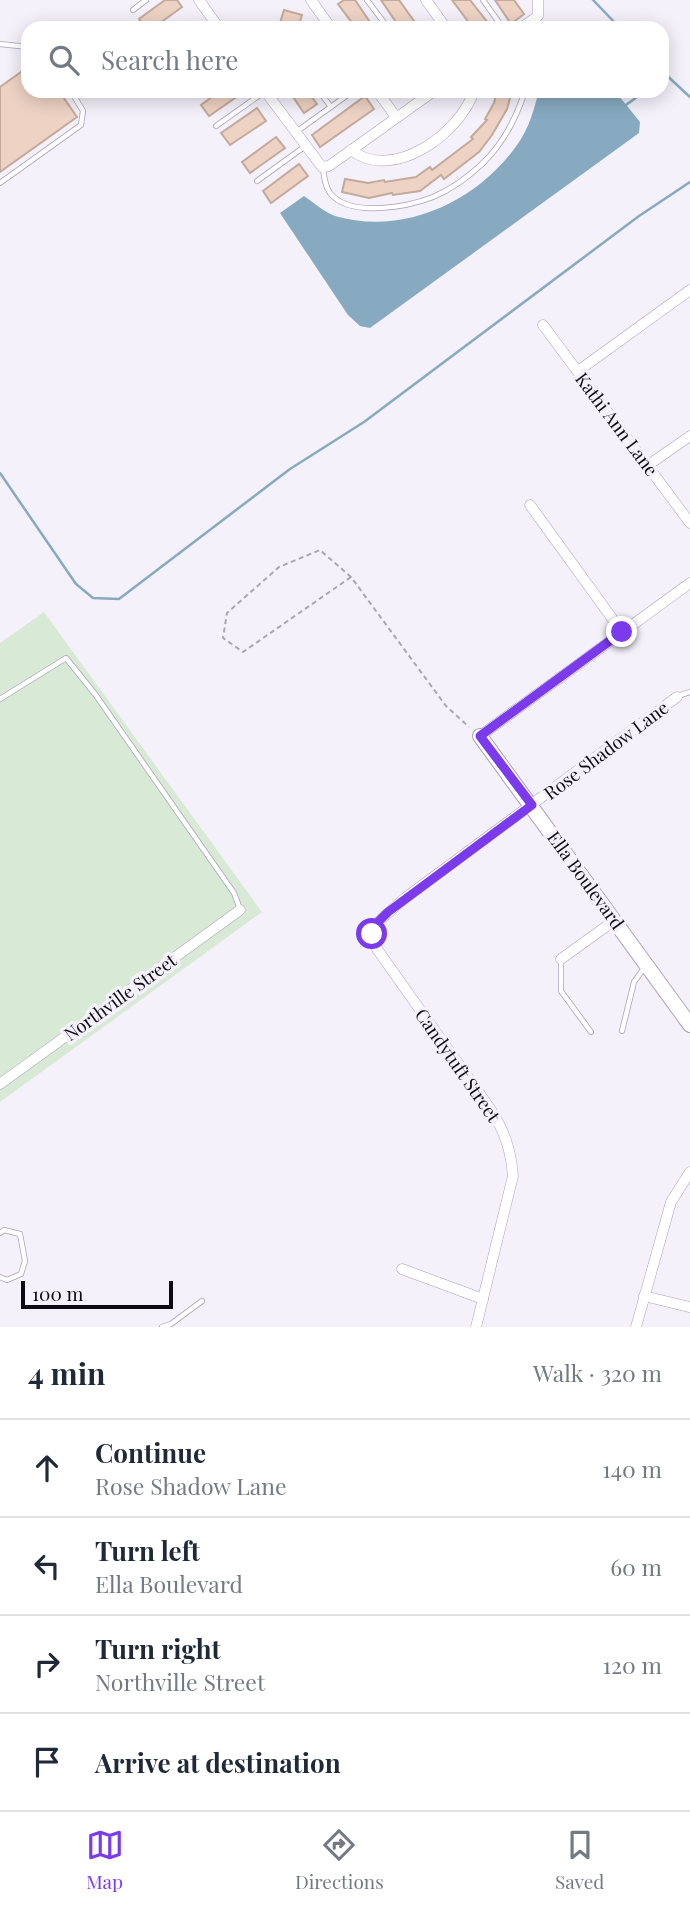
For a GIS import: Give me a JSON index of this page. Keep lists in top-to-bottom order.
{
  "streets": {
    "street": [
      "Kathi Ann Lane",
      "Rose Shadow Lane",
      "Ella Boulevard",
      "Northville Street",
      "Candytuft Street"
    ]
  },
  "crossings": [
    ["Rose Shadow Lane", "Ella Boulevard"],
    ["Rose Shadow Lane", "Candytuft Street"]
  ],
  "scale_bar": "100 m",
  "page": {
    "search": "Search here",
    "scale": "100 m",
    "heading": ["4 min", "Walk · 320 m"],
    "list": [
      ["Continue", "Rose Shadow Lane", "140 m"],
      ["Turn left", "Ella Boulevard", "60 m"],
      ["Turn right", "Northville Street", "120 m"],
      "Arrive at destination"
    ],
    "nav": ["Map", "Directions", "Saved"]
  }
}
